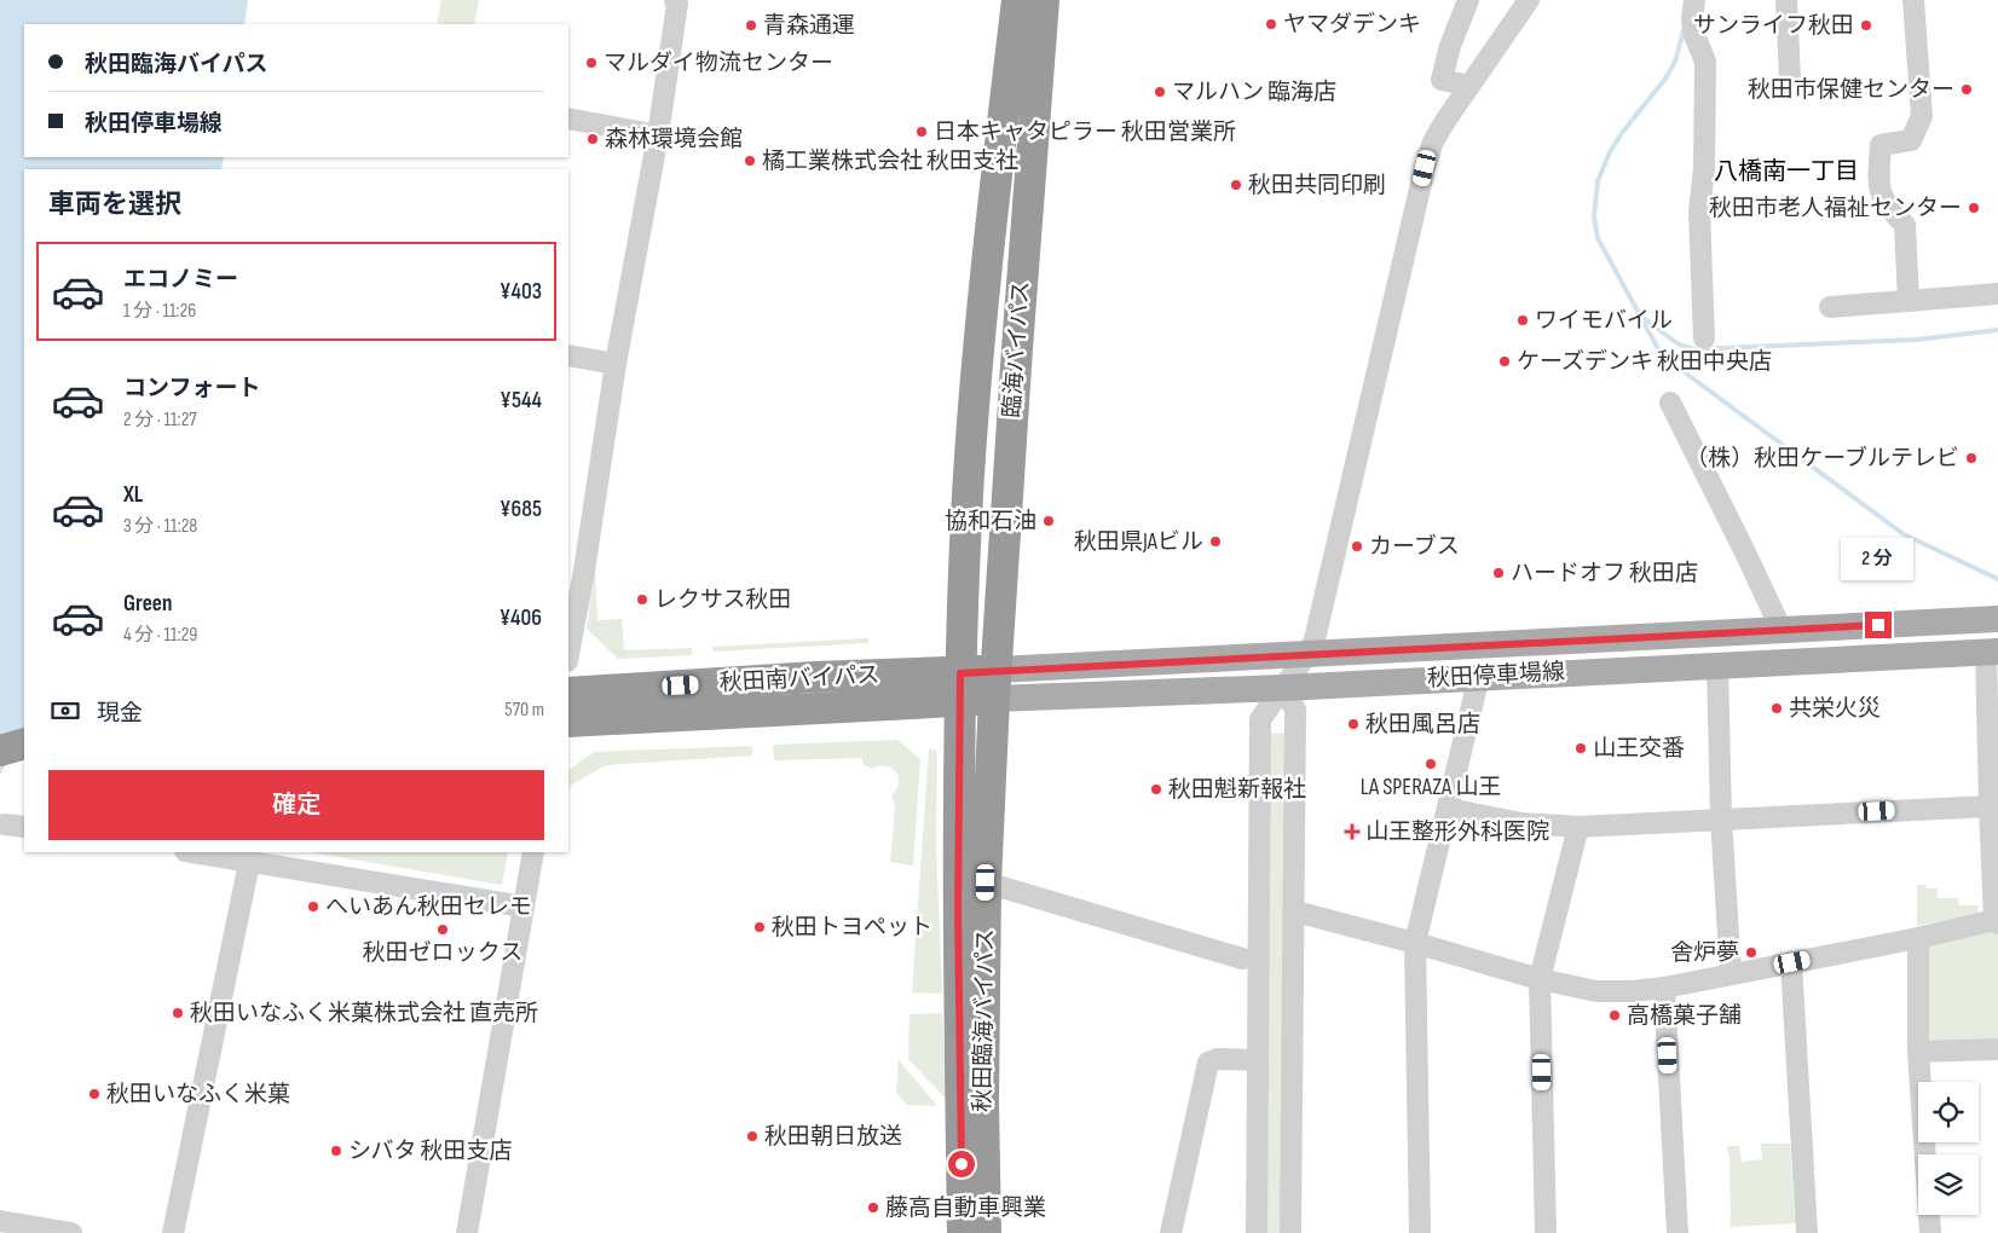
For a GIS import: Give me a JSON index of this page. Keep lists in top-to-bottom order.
{
  "streets": {
    "highway": ["臨海バイパス", "秋田南バイパス", "秋田臨海バイパス"],
    "main road": ["秋田停車場線"]
  },
  "crossings": [
    ["臨海バイパス", "秋田停車場線"],
    ["臨海バイパス", "秋田南バイパス"],
    ["臨海バイパス", "秋田臨海バイパス"],
    ["秋田停車場線", "秋田南バイパス"],
    ["秋田停車場線", "秋田臨海バイパス"],
    ["秋田南バイパス", "秋田臨海バイパス"]
  ],
  "districts": ["八橋南一丁目"],
  "places": {
    "other": [
      "ヤマダデンキ",
      "青森通運",
      "サンライフ秋田",
      "マルダイ物流センター",
      "秋田市保健センター",
      "マルハン 臨海店",
      "日本キャタピラー 秋田営業所",
      "森林環境会館",
      "橘工業株式会社 秋田支社",
      "秋田共同印刷",
      "秋田市老人福祉センター",
      "ワイモバイル",
      "ケーズデンキ 秋田中央店",
      "（株）秋田ケーブルテレビ",
      "協和石油",
      "秋田県JAビル",
      "カーブス",
      "ハードオフ 秋田店",
      "レクサス秋田",
      "共栄火災",
      "秋田風呂店",
      "山王交番",
      "LA SPERAZA 山王",
      "秋田魁新報社",
      "へいあん秋田セレモ",
      "秋田トヨペット",
      "秋田ゼロックス",
      "舎炉夢",
      "秋田いなふく米菓株式会社 直売所",
      "高橋菓子舗",
      "秋田いなふく米菓",
      "秋田朝日放送",
      "シバタ 秋田支店",
      "藤高自動車興業"
    ],
    "health": ["山王整形外科医院"]
  },
  "page": {
    "banner": ["秋田臨海バイパス", "秋田停車場線"],
    "heading": "車両を選択",
    "list": [
      {
        "name": "エコノミー",
        "note": "1 分 · 11:26",
        "value": "¥403"
      },
      {
        "name": "コンフォート",
        "note": "2 分 · 11:27",
        "value": "¥544"
      },
      {
        "name": "XL",
        "note": "3 分 · 11:28",
        "value": "¥685"
      },
      {
        "name": "Green",
        "note": "4 分 · 11:29",
        "value": "¥406"
      }
    ],
    "bubble": "2 分",
    "pay": ["現金", "570 m"],
    "buttons": "確定"
  }
}
